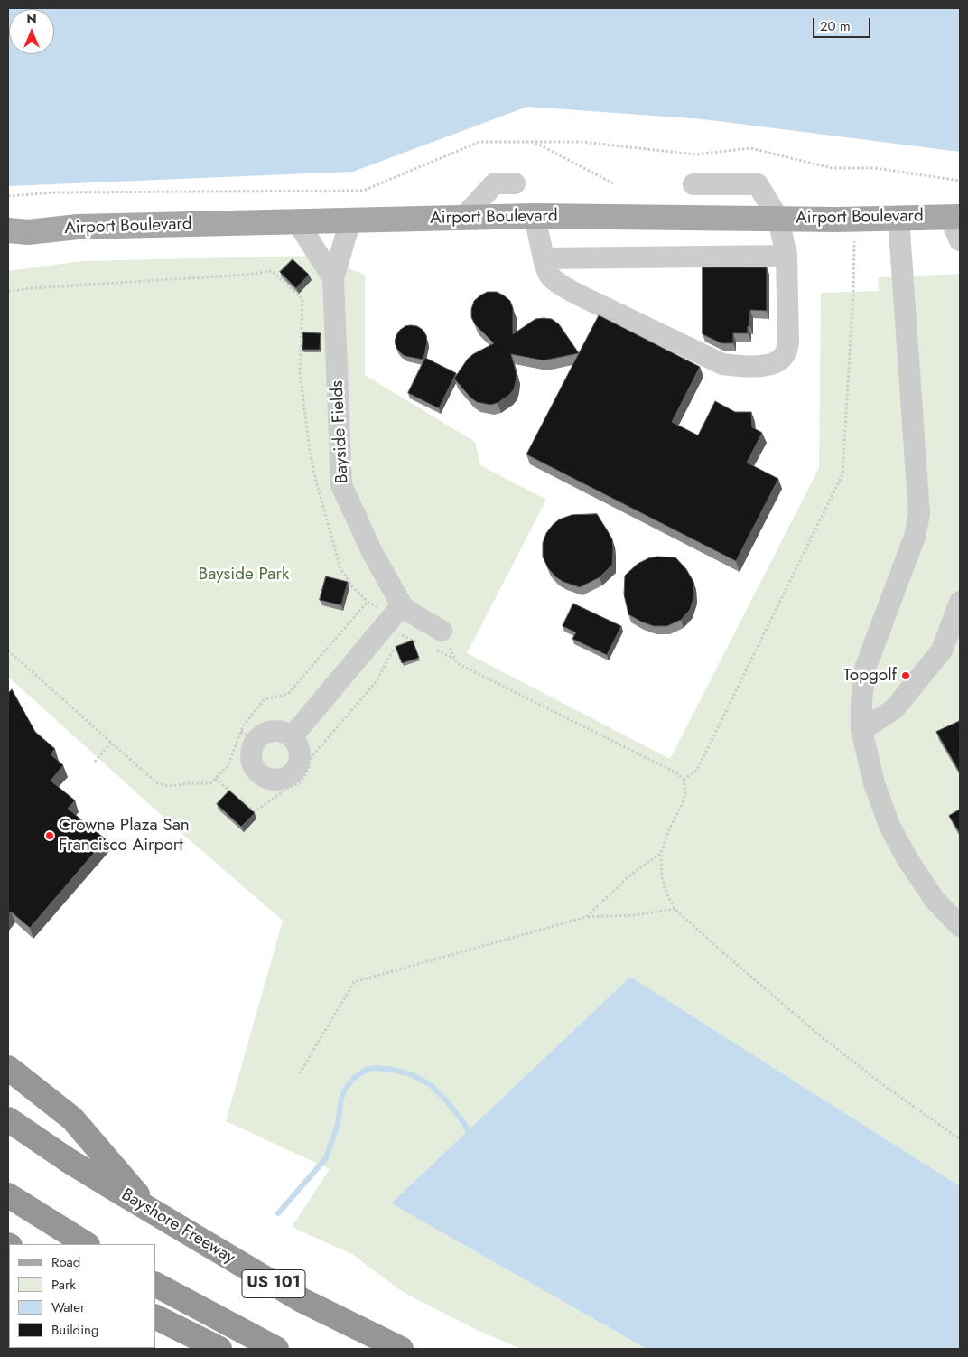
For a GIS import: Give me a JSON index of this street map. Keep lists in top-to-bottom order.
{
  "streets": {
    "highway": ["Bayshore Freeway", "US 101"],
    "main road": ["Airport Boulevard"],
    "street": ["Bayside Fields"]
  },
  "crossings": [
    ["Airport Boulevard", "Bayside Fields"]
  ],
  "parks": ["Bayside Park"],
  "places": ["Topgolf", "Crowne Plaza San Francisco Airport"],
  "legend": [
    "Road",
    "Park",
    "Water",
    "Building"
  ],
  "scale_bar": "20 m",
  "north": "top"
}
